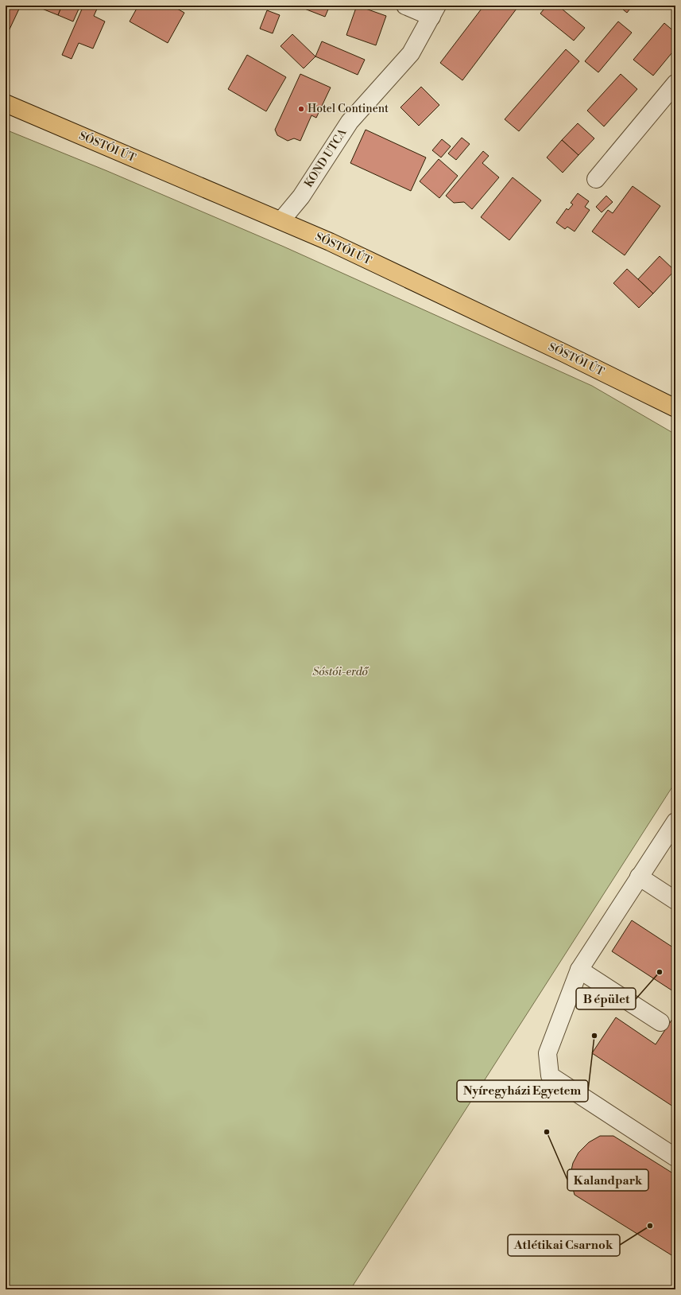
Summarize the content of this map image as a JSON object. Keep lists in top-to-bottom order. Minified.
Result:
{"streets":{"main road":["SÓSTÓI ÚT"],"street":["KOND UTCA"]},"crossings":[["SÓSTÓI ÚT","KOND UTCA"]],"parks":["Sóstói-erdő"],"places":["Hotel Continent","B épület","Nyíregyházi Egyetem","Kalandpark","Atlétikai Csarnok"]}
